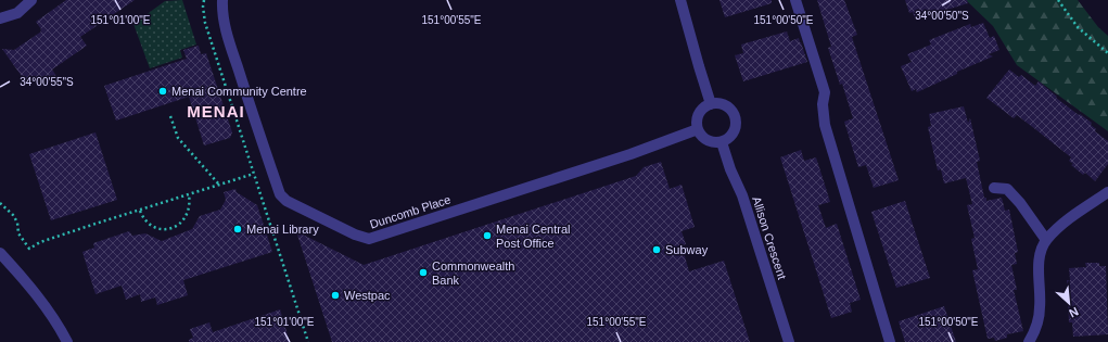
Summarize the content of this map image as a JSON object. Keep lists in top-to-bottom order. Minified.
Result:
{"streets":{"street":["Duncomb Place","Allison Crescent"]},"crossings":[["Duncomb Place","Allison Crescent"]],"districts":["MENAI"],"places":["Menai Community Centre","Menai Library","Menai Central Post Office","Subway","Commonwealth Bank","Westpac"],"north":"bottom right","coordinates":["34°00'50\"S","151°01'00\"E","151°00'55\"E","151°00'50\"E","34°00'55\"S"]}
